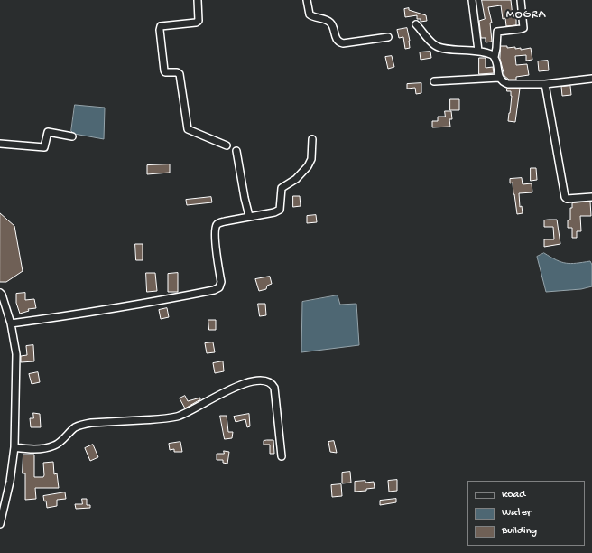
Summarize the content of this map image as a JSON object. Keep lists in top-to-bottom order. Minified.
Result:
{"districts":["MOGRA"],"legend":["Road","Water","Building"]}
